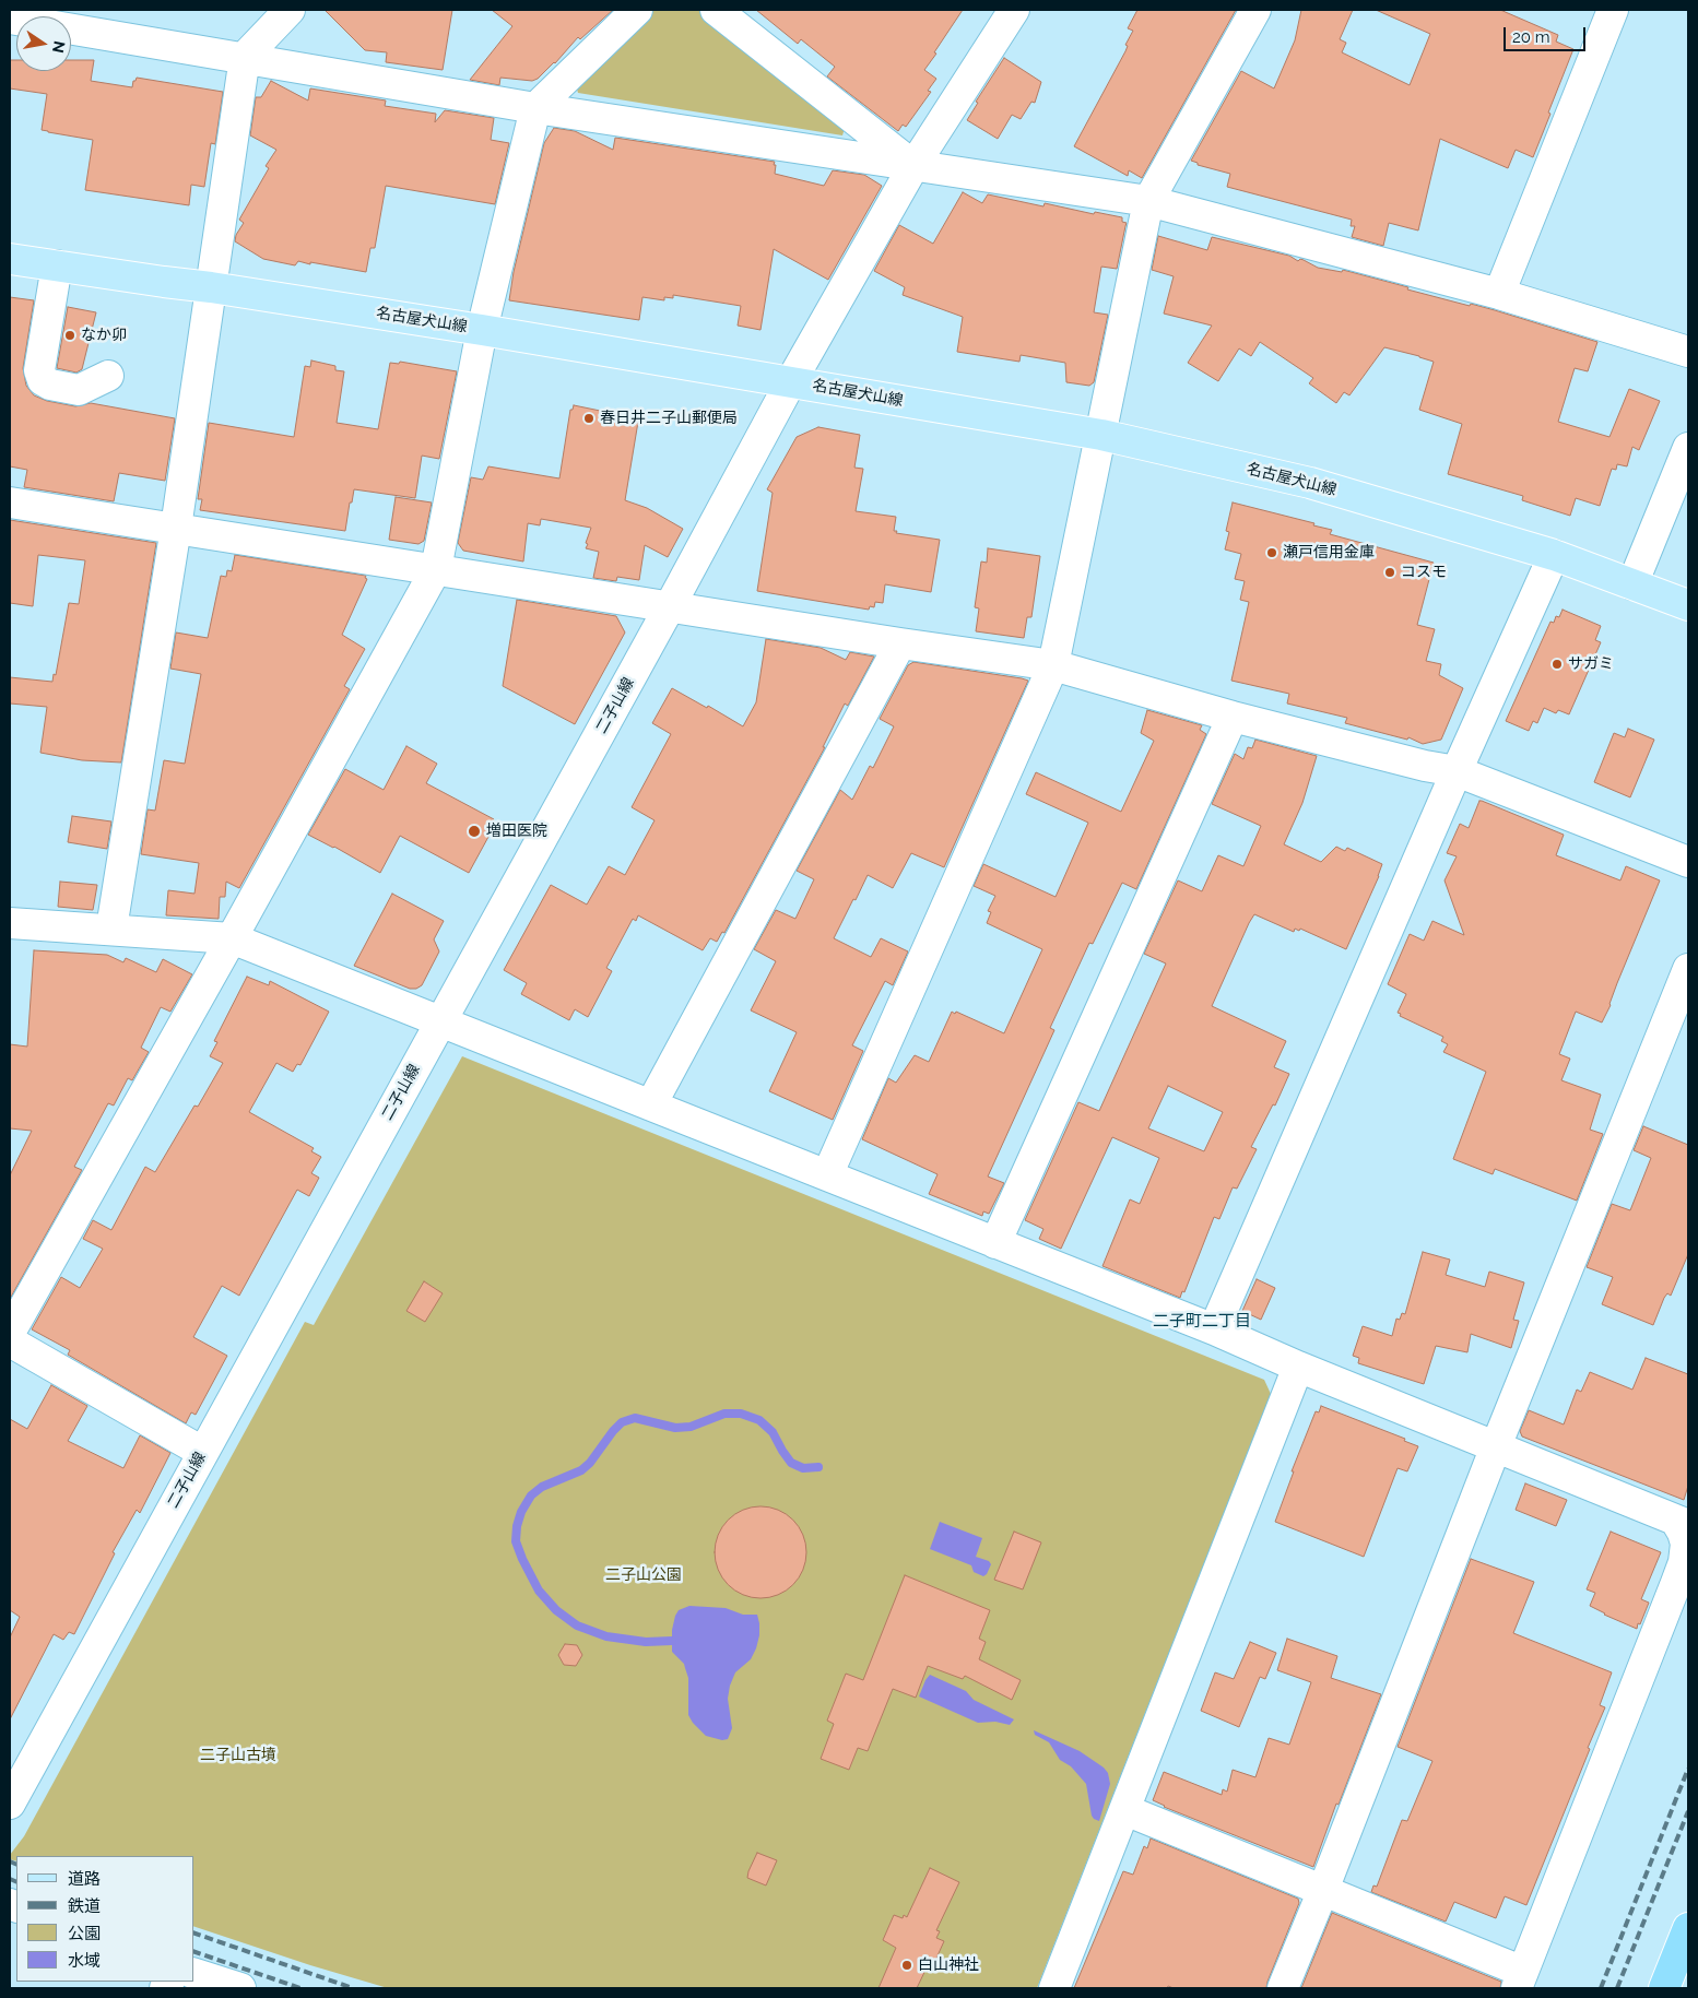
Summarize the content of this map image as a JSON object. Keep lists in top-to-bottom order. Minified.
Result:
{"streets":{"main road":["名古屋犬山線"],"street":["二子山線"]},"crossings":[["名古屋犬山線","二子山線"]],"districts":["二子町二丁目"],"parks":["二子山公園","二子山古墳"],"places":["なか卯","春日井二子山郵便局","瀬戸信用金庫","コスモ","サガミ","増田医院","白山神社"],"legend":["道路","鉄道","公園","水域"],"scale_bar":"20 m","north":"right"}
